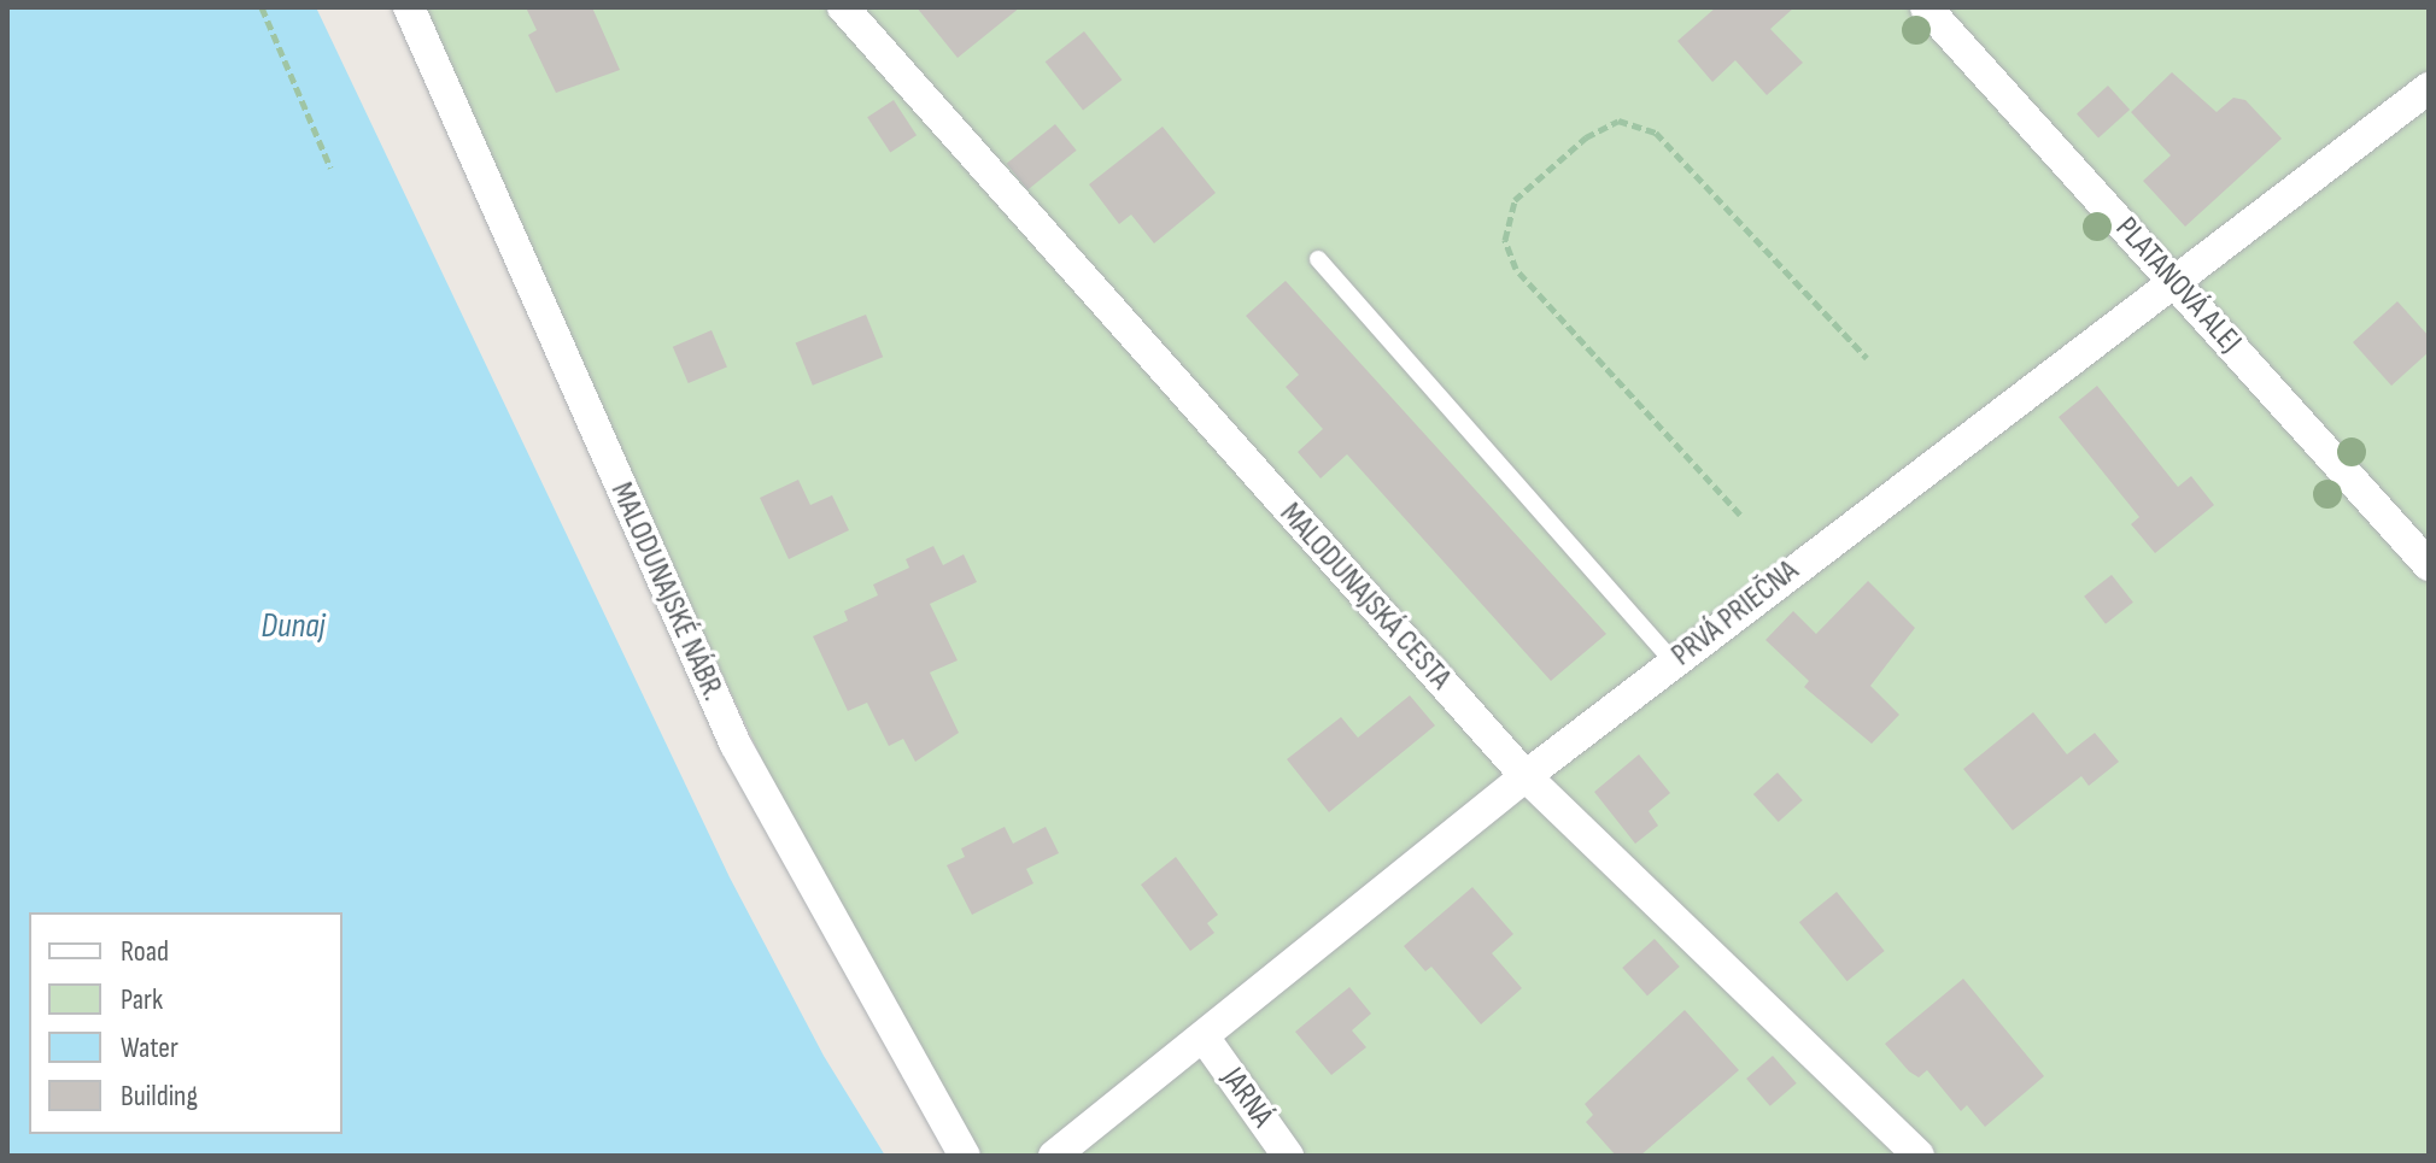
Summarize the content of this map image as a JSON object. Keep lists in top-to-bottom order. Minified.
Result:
{"streets":{"street":["PLATANOVÁ ALEJ","MALODUNAJSKÉ NÁBR.","MALODUNAJSKÁ CESTA","PRVÁ PRIEČNA","JARNÁ"]},"crossings":[["PLATANOVÁ ALEJ","PRVÁ PRIEČNA"],["MALODUNAJSKÁ CESTA","PRVÁ PRIEČNA"],["PRVÁ PRIEČNA","JARNÁ"]],"water":["Dunaj"],"legend":["Road","Park","Water","Building"]}
